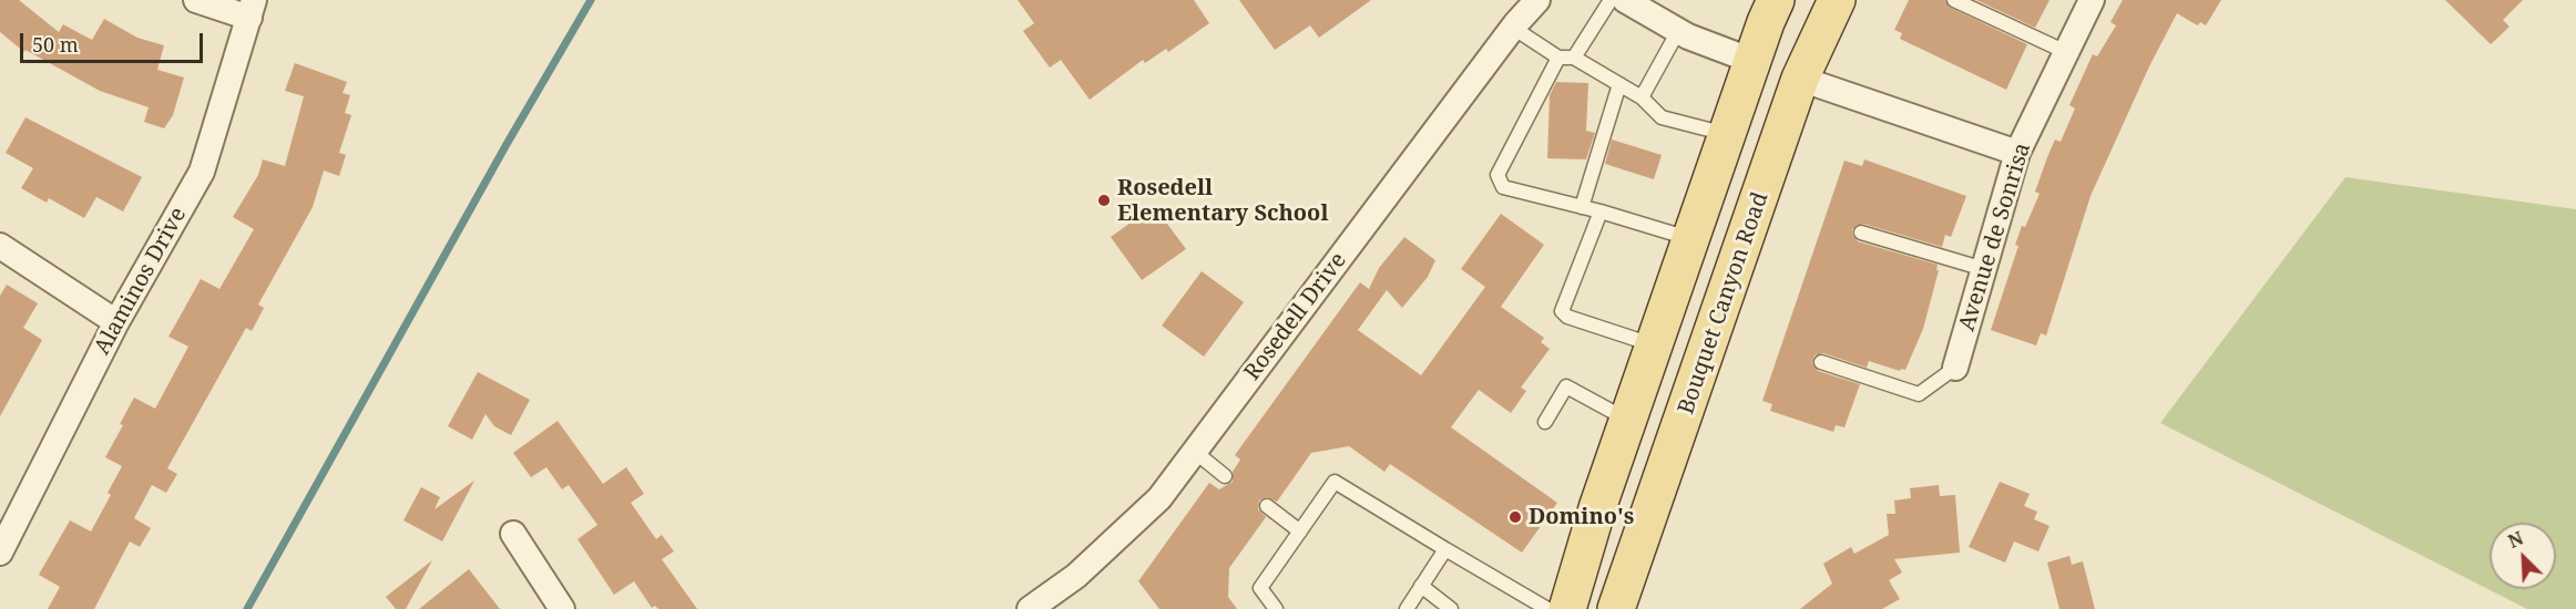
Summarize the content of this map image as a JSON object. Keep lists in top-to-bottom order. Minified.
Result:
{"streets":{"main road":["Bouquet Canyon Road"],"street":["Avenue de Sonrisa","Alaminos Drive","Rosedell Drive"]},"places":["Rosedell Elementary School","Domino's"],"scale_bar":"50 m","north":"top left"}
